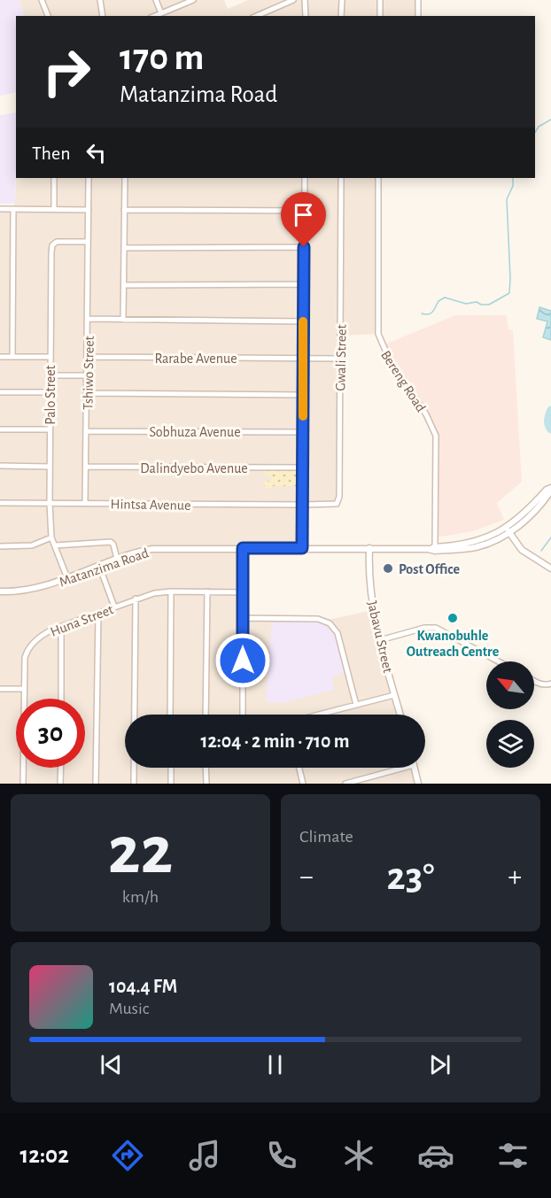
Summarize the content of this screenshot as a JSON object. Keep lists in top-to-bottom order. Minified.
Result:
{"streets":{"street":["Rarabe Avenue","Gwali Street","Tshiwo Street","Bereng Road","Palo Street","Sobhuza Avenue","Dalindyebo Avenue","Hintsa Avenue","Matanzima Road","Huna Street","Jabavu Street"]},"crossings":[["Rarabe Avenue","Gwali Street"],["Rarabe Avenue","Tshiwo Street"],["Gwali Street","Hintsa Avenue"],["Tshiwo Street","Palo Street"],["Tshiwo Street","Sobhuza Avenue"],["Tshiwo Street","Dalindyebo Avenue"],["Tshiwo Street","Hintsa Avenue"],["Bereng Road","Matanzima Road"],["Palo Street","Hintsa Avenue"],["Palo Street","Matanzima Road"],["Matanzima Road","Jabavu Street"]],"places":["Post Office","Kwanobuhle Outreach Centre"],"north":"top left","page":{"turn":["170 m","Matanzima Road"],"then":"Then","limit":"30","trip":"12:04 · 2 min · 710 m","tile":[["22","km/h"],"Climate"],"heat":["−","23°","+"],"song":["104.4 FM","Music"],"tabs":"12:02"}}
